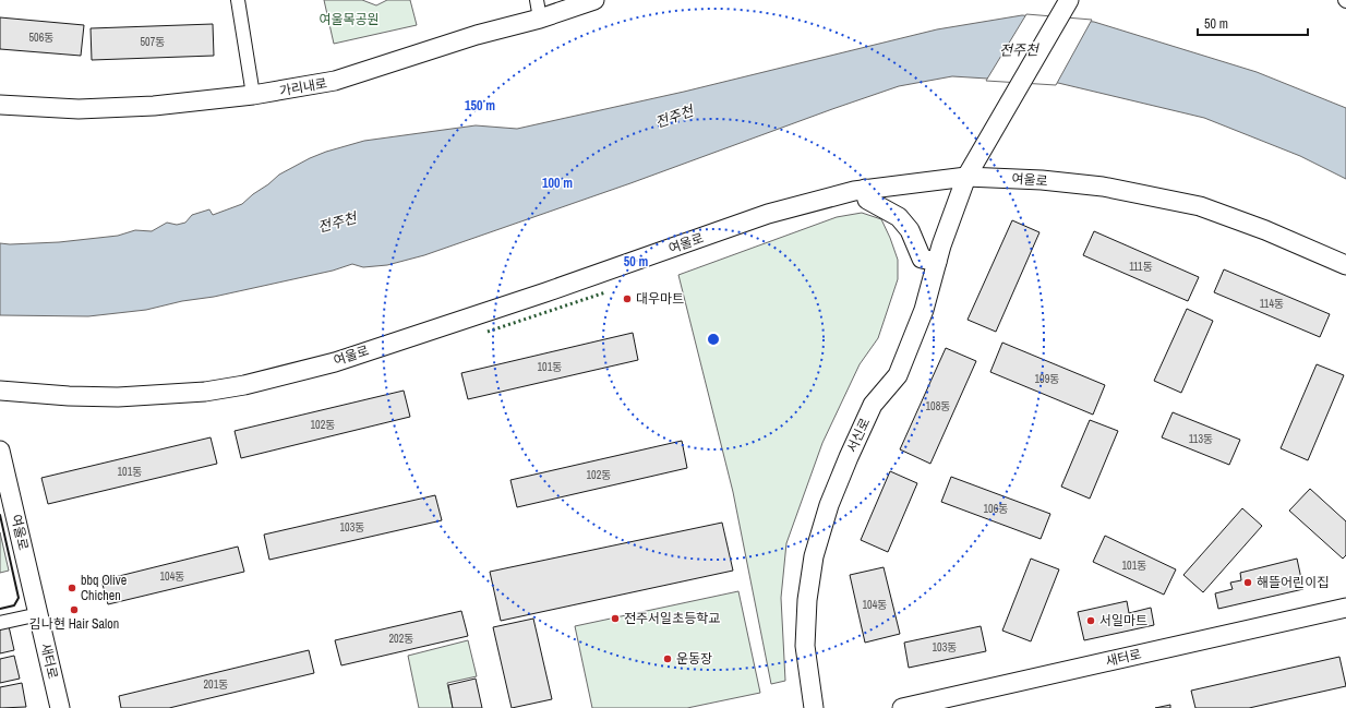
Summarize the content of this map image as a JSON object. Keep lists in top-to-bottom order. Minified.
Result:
{"streets":{"street":["가리내로","여울로","서신로","새터로"]},"crossings":[["여울로","서신로"],["여울로","새터로"]],"water":["전주천"],"parks":["여울목공원"],"places":["대우마트","해뜰어린이집","bbq Olive Chichen","김나현 Hair Salon","전주서일초등학교","서일마트","운동장"],"house_numbers":["506동","507동","111동","114동","101동","109동","108동","102동","113동","101동","102동","106동","103동","101동","104동","104동","202동","103동","201동"],"scale_bar":"50 m","rings":["150 m","100 m","50 m"]}
